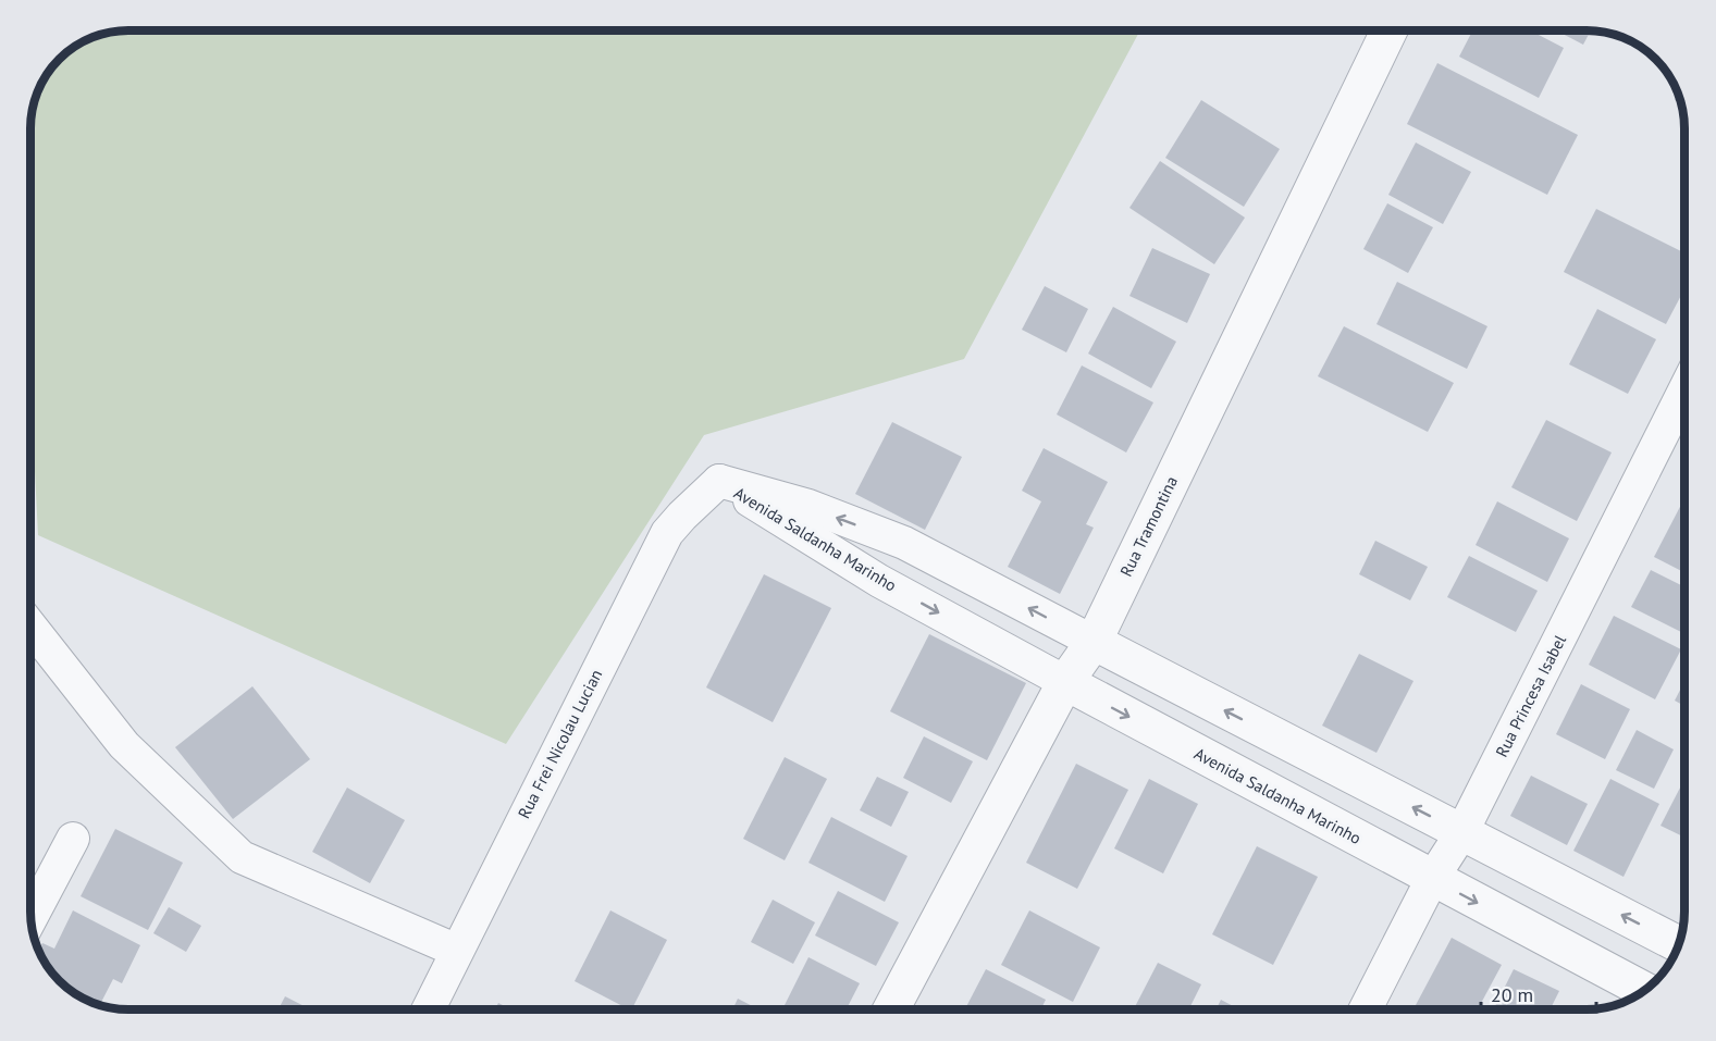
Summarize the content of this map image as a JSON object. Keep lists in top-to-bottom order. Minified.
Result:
{"streets":{"street":["Rua Tramontina","Avenida Saldanha Marinho","Rua Princesa Isabel","Rua Frei Nicolau Lucian"]},"crossings":[["Rua Tramontina","Avenida Saldanha Marinho"],["Avenida Saldanha Marinho","Rua Princesa Isabel"],["Avenida Saldanha Marinho","Rua Frei Nicolau Lucian"]],"scale_bar":"20 m"}
